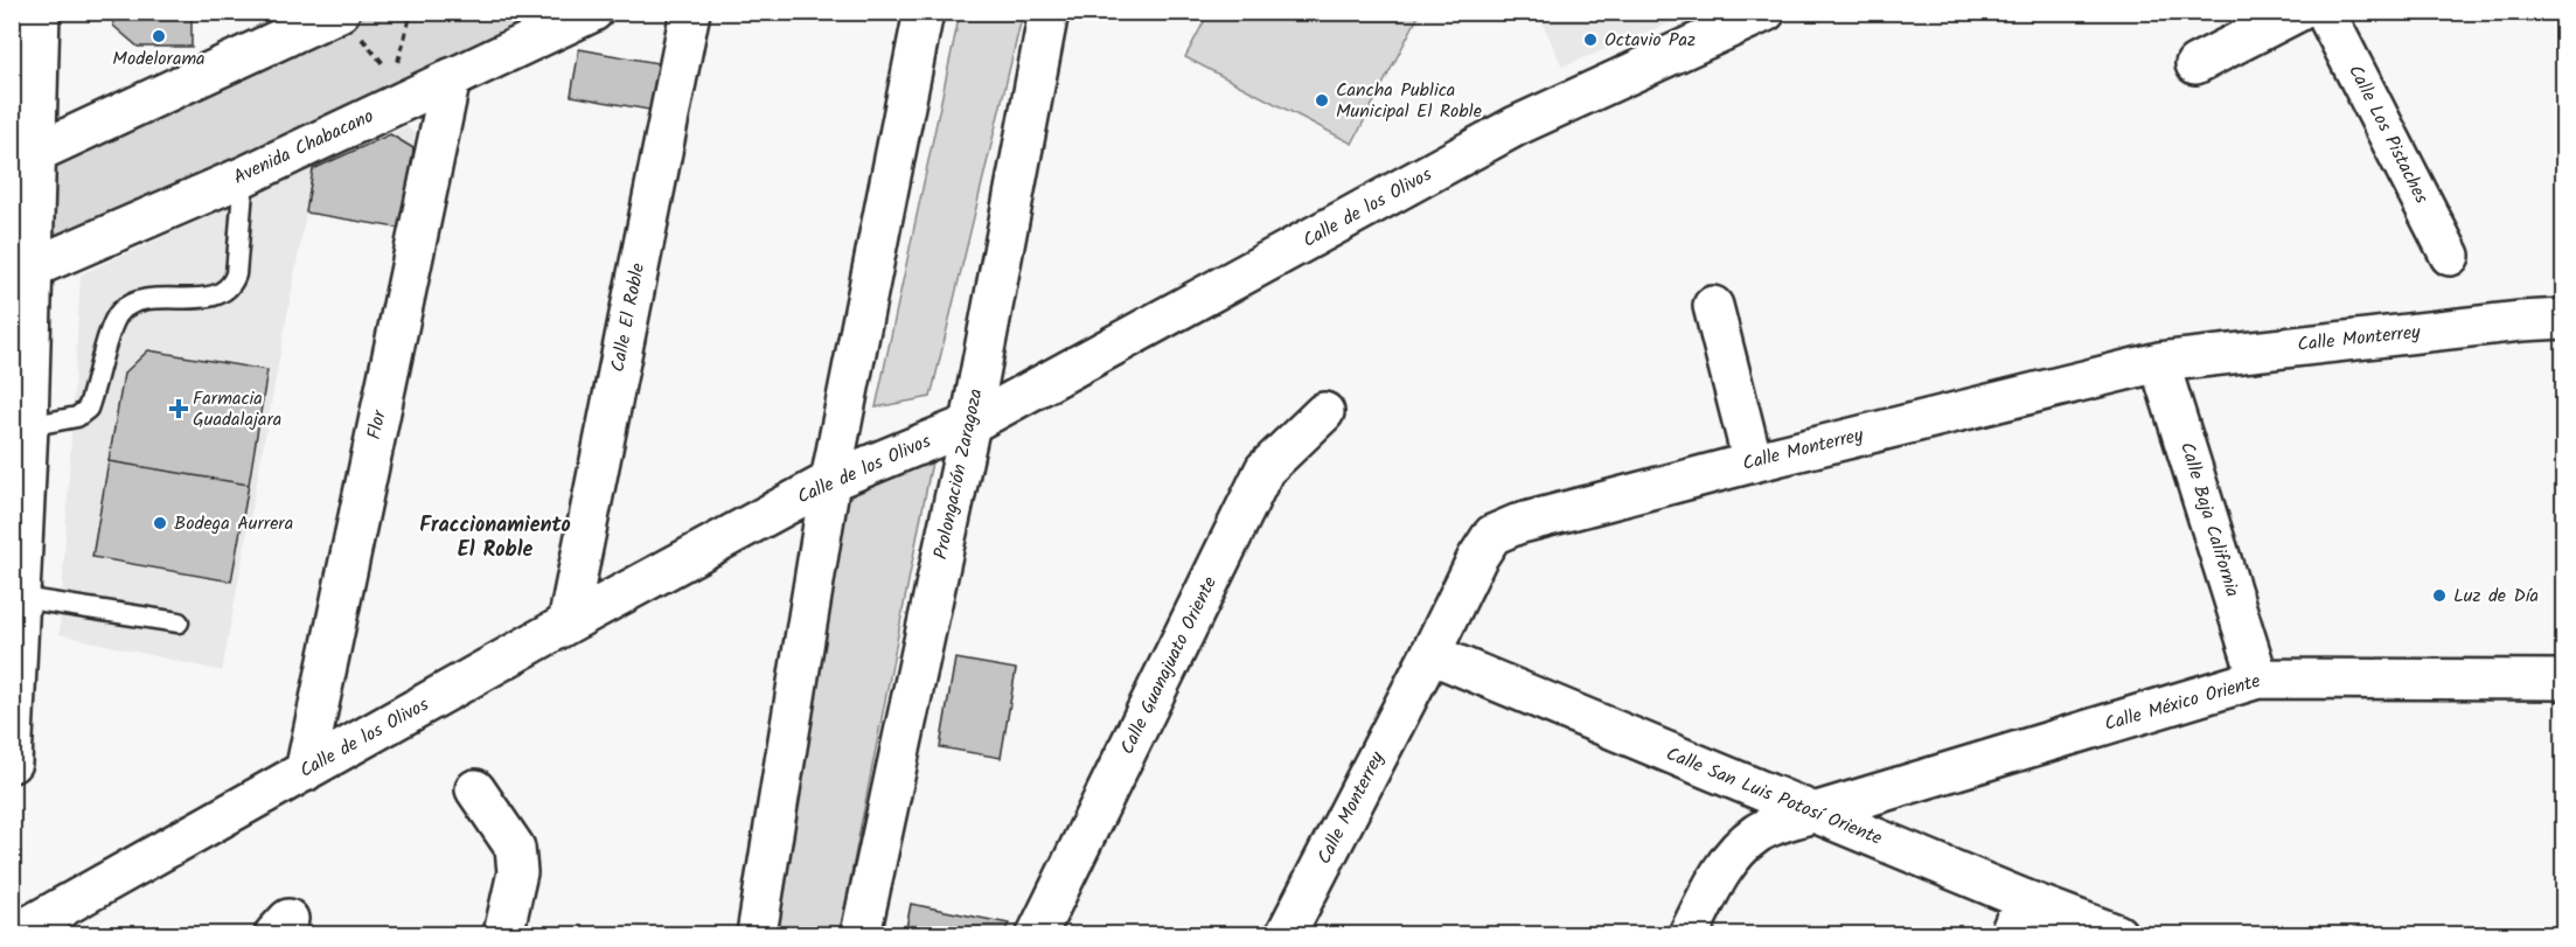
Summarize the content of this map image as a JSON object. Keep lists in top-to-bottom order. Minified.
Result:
{"streets":{"street":["Calle Los Pistaches","Avenida Chabacano","Calle de los Olivos","Calle El Roble","Calle Monterrey","Flor","Prolongación Zaragoza","Calle Baja California","Calle Guanajuato Oriente","Calle México Oriente","Calle San Luis Potosí Oriente"]},"crossings":[["Avenida Chabacano","Flor"],["Calle de los Olivos","Calle El Roble"],["Calle de los Olivos","Flor"],["Calle de los Olivos","Prolongación Zaragoza"],["Calle Monterrey","Calle Baja California"],["Calle Monterrey","Calle San Luis Potosí Oriente"],["Calle Baja California","Calle México Oriente"],["Calle México Oriente","Calle San Luis Potosí Oriente"]],"districts":["Fraccionamiento El Roble"],"places":{"other":["Modelorama","Octavio Paz","Cancha Publica Municipal El Roble","Bodega Aurrera","Luz de Día"],"health":["Farmacia Guadalajara"]}}
